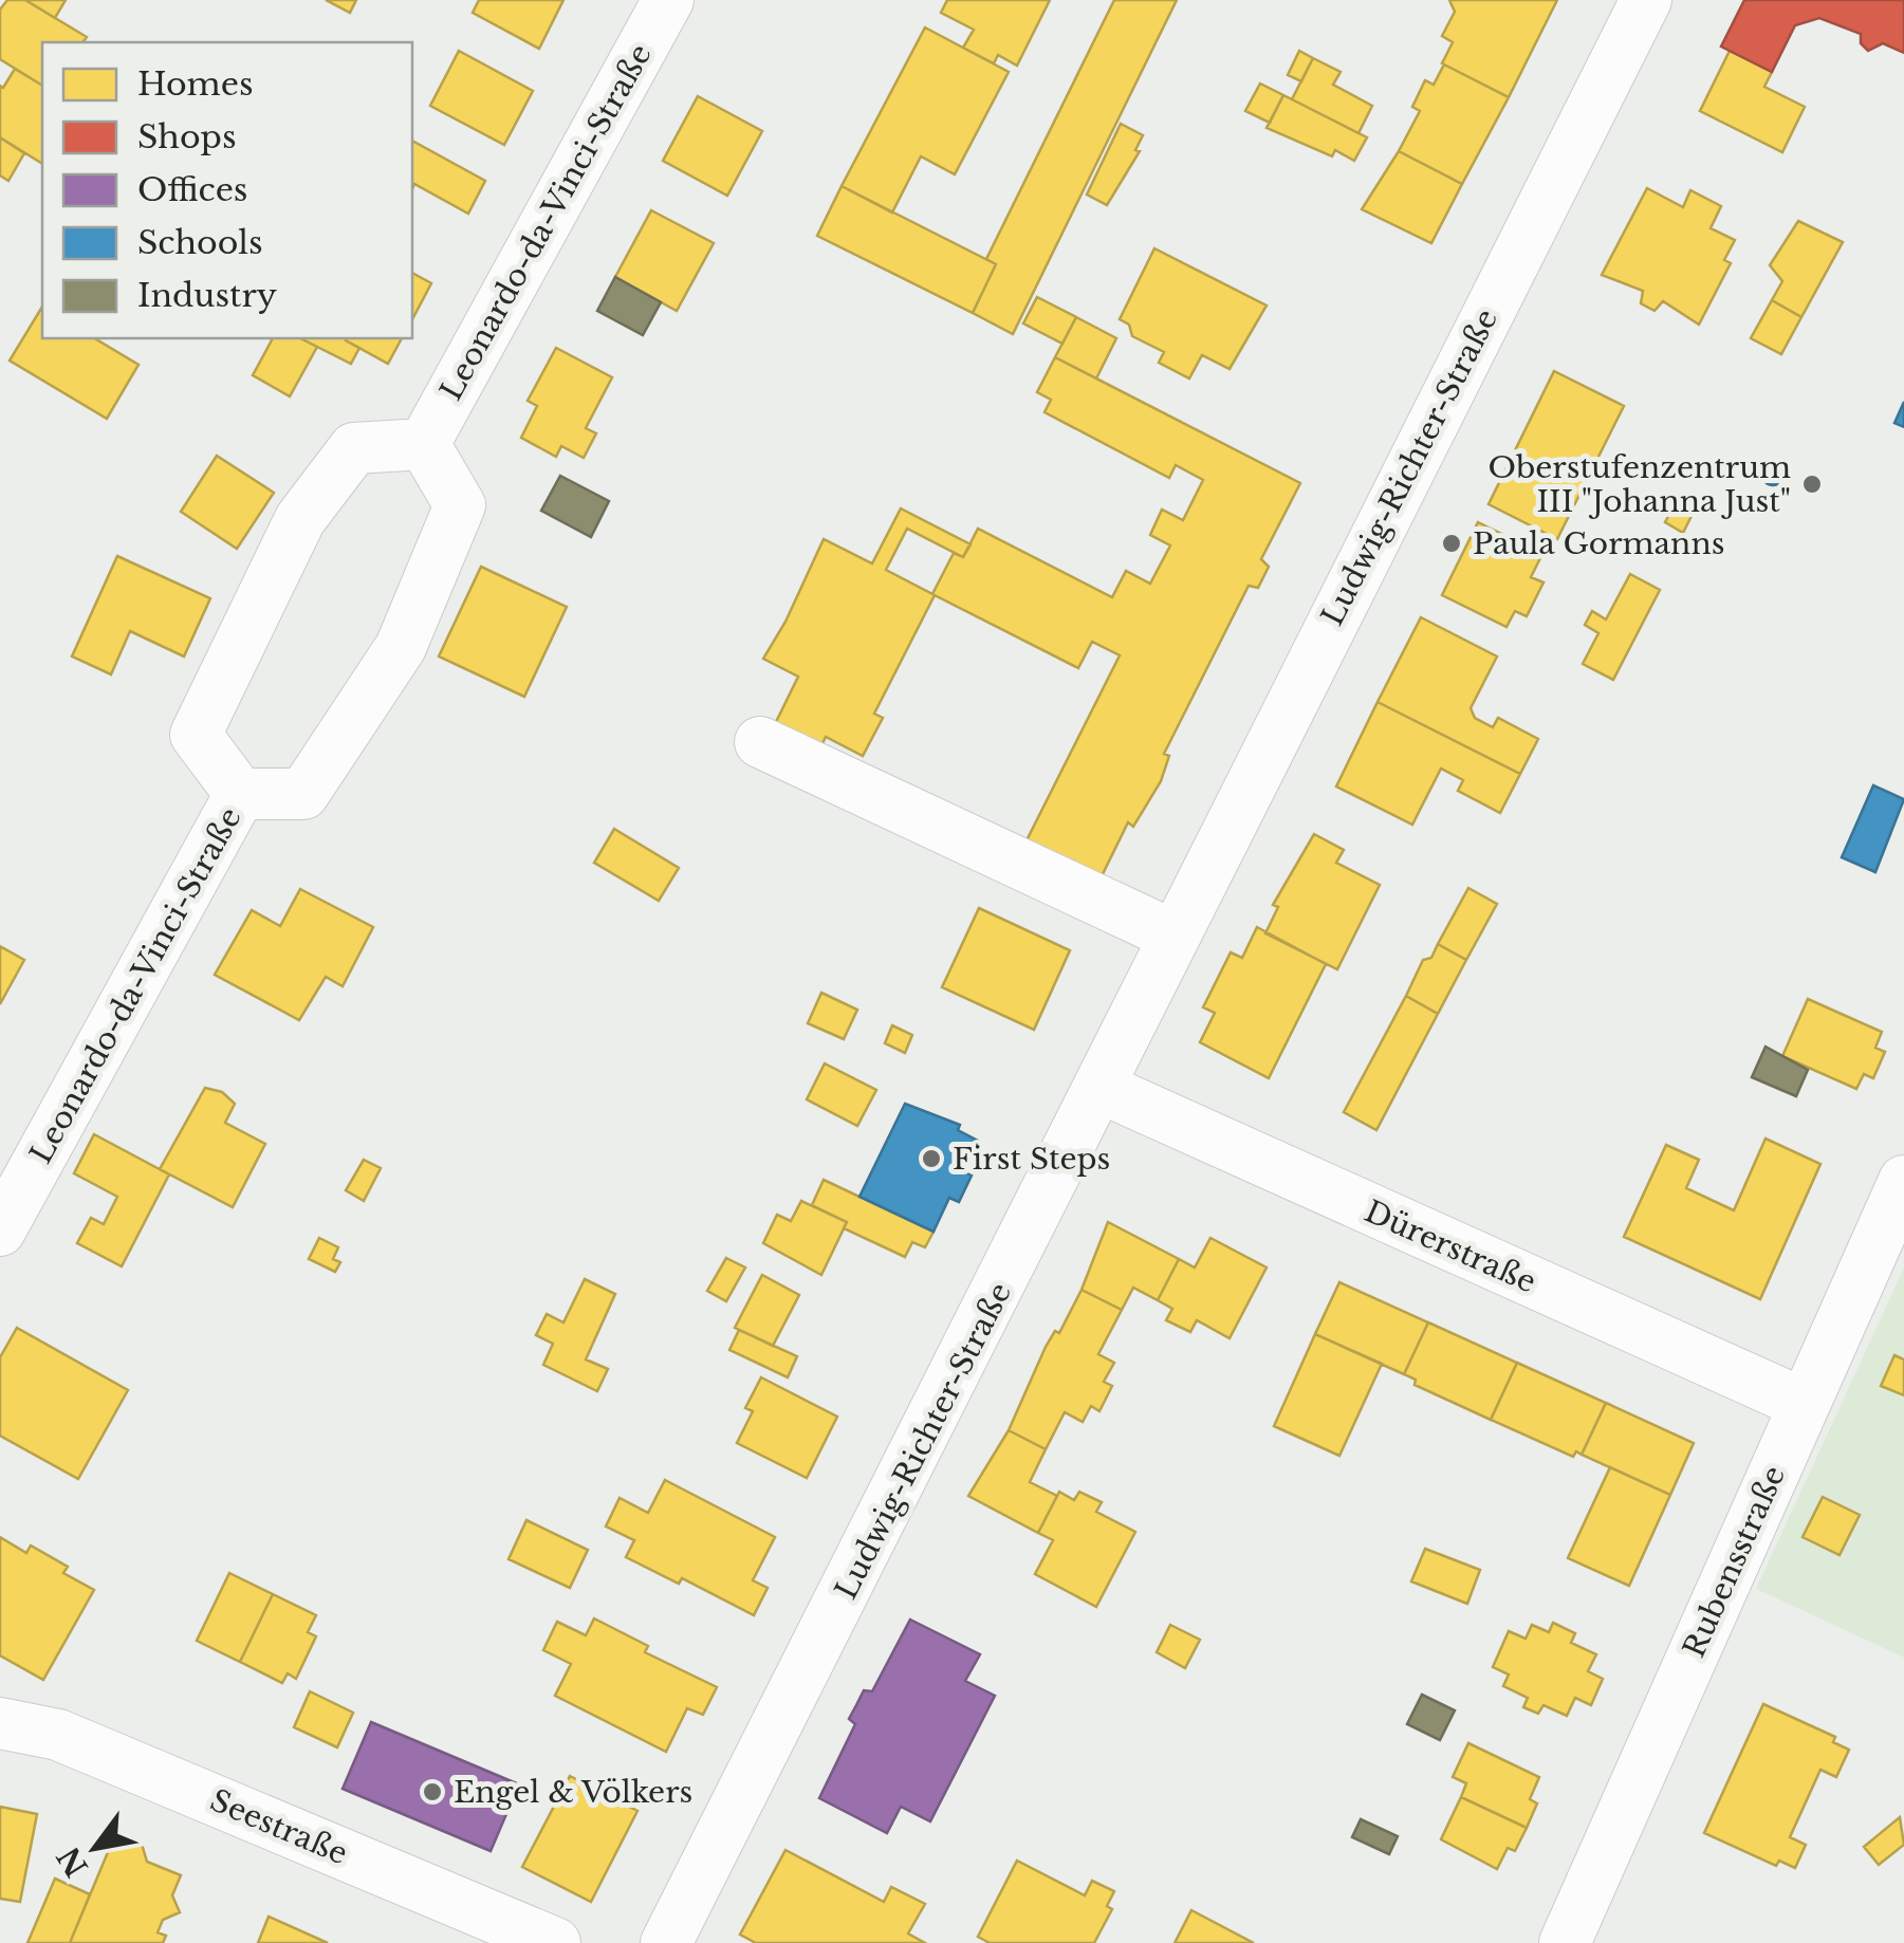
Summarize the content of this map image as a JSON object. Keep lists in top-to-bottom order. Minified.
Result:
{"streets":{"street":["Leonardo-da-Vinci-Straße","Ludwig-Richter-Straße","Dürerstraße","Rubensstraße","Seestraße"]},"crossings":[["Ludwig-Richter-Straße","Dürerstraße"],["Dürerstraße","Rubensstraße"]],"places":["Oberstufenzentrum III \"Johanna Just\"","Paula Gormanns","First Steps","Engel & Völkers"],"legend":["Homes","Shops","Offices","Schools","Industry"],"north":"bottom left"}
